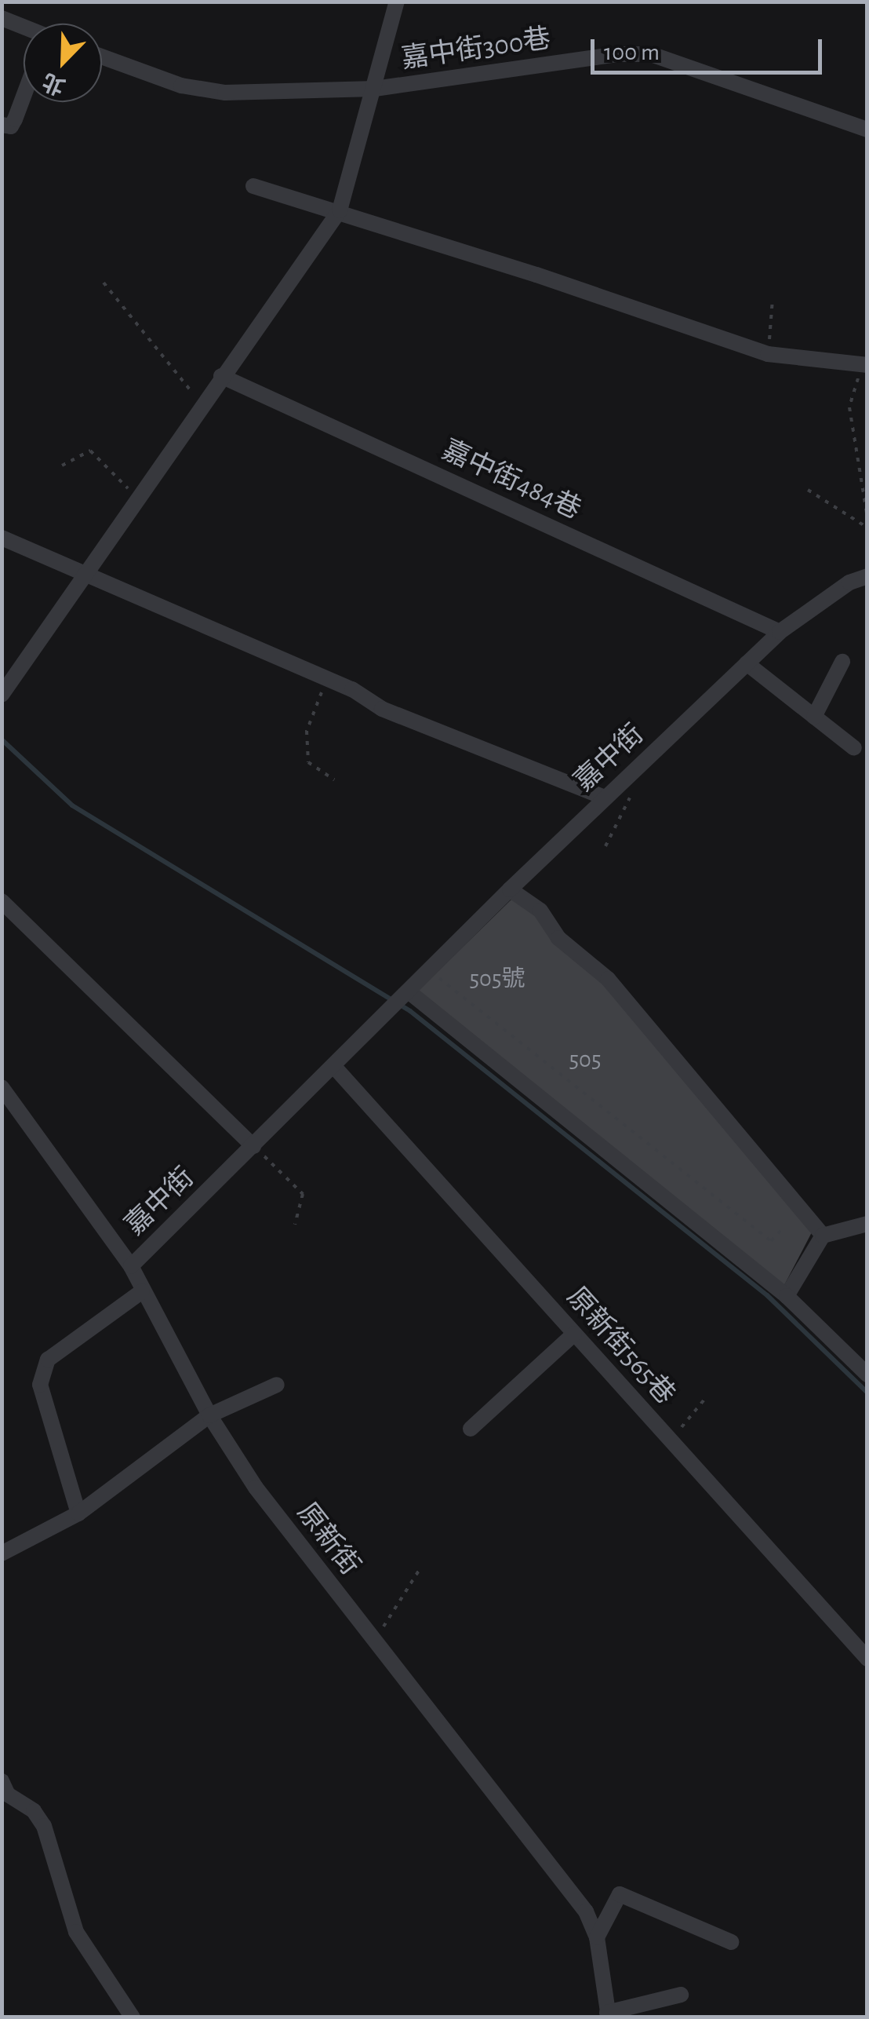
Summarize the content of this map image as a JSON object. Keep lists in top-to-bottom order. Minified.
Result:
{"streets":{"street":["嘉中街300巷","嘉中街484巷","嘉中街","原新街565巷","原新街"]},"crossings":[["嘉中街484巷","嘉中街"],["嘉中街","原新街565巷"],["嘉中街","原新街"]],"house_numbers":["505號","505"],"scale_bar":"100 m","north":"bottom left"}
